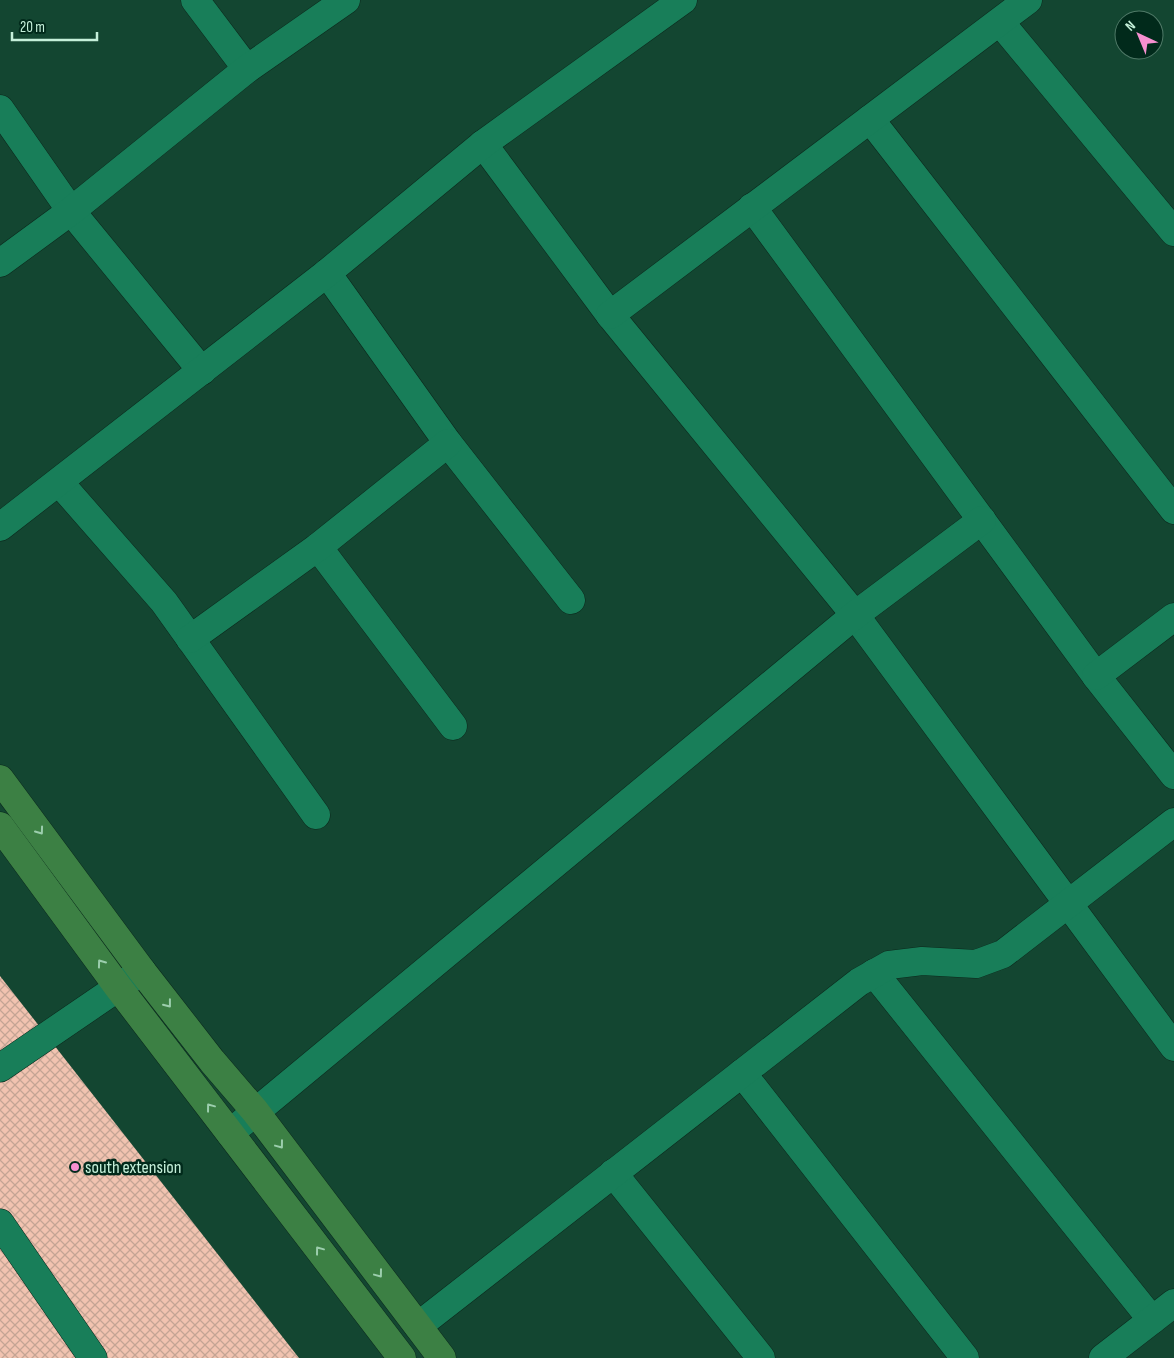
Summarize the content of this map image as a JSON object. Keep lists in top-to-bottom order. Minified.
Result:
{"places":["south extension"],"scale_bar":"20 m","north":"top left"}
